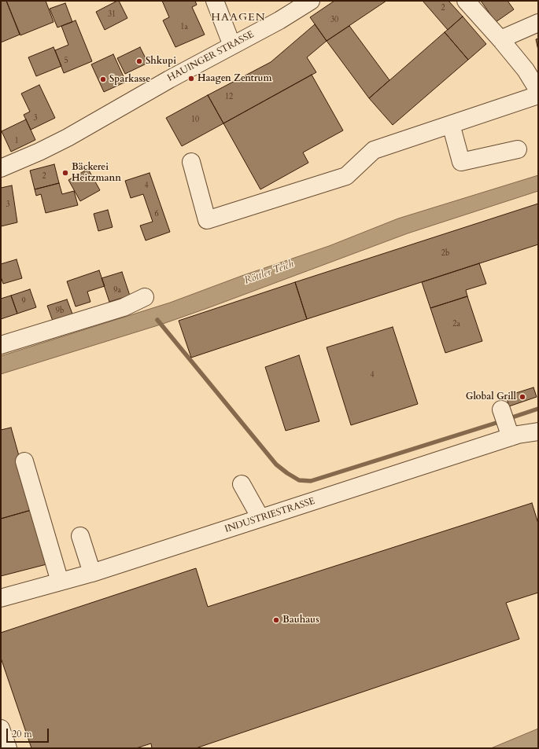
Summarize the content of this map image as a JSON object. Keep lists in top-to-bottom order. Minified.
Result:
{"streets":{"street":["HAUINGER STRASSE","INDUSTRIESTRASSE"]},"districts":["HAAGEN"],"water":["Röttler Teich"],"places":["Shkupi","Haagen Zentrum","Sparkasse","Bäckerei Heitzmann","Global Grill","Bauhaus"],"house_numbers":["2","31","30","1a","5","12","3","10","1","2","4","3","6","2b","9a","9","9b","2a","4"],"scale_bar":"20 m"}
